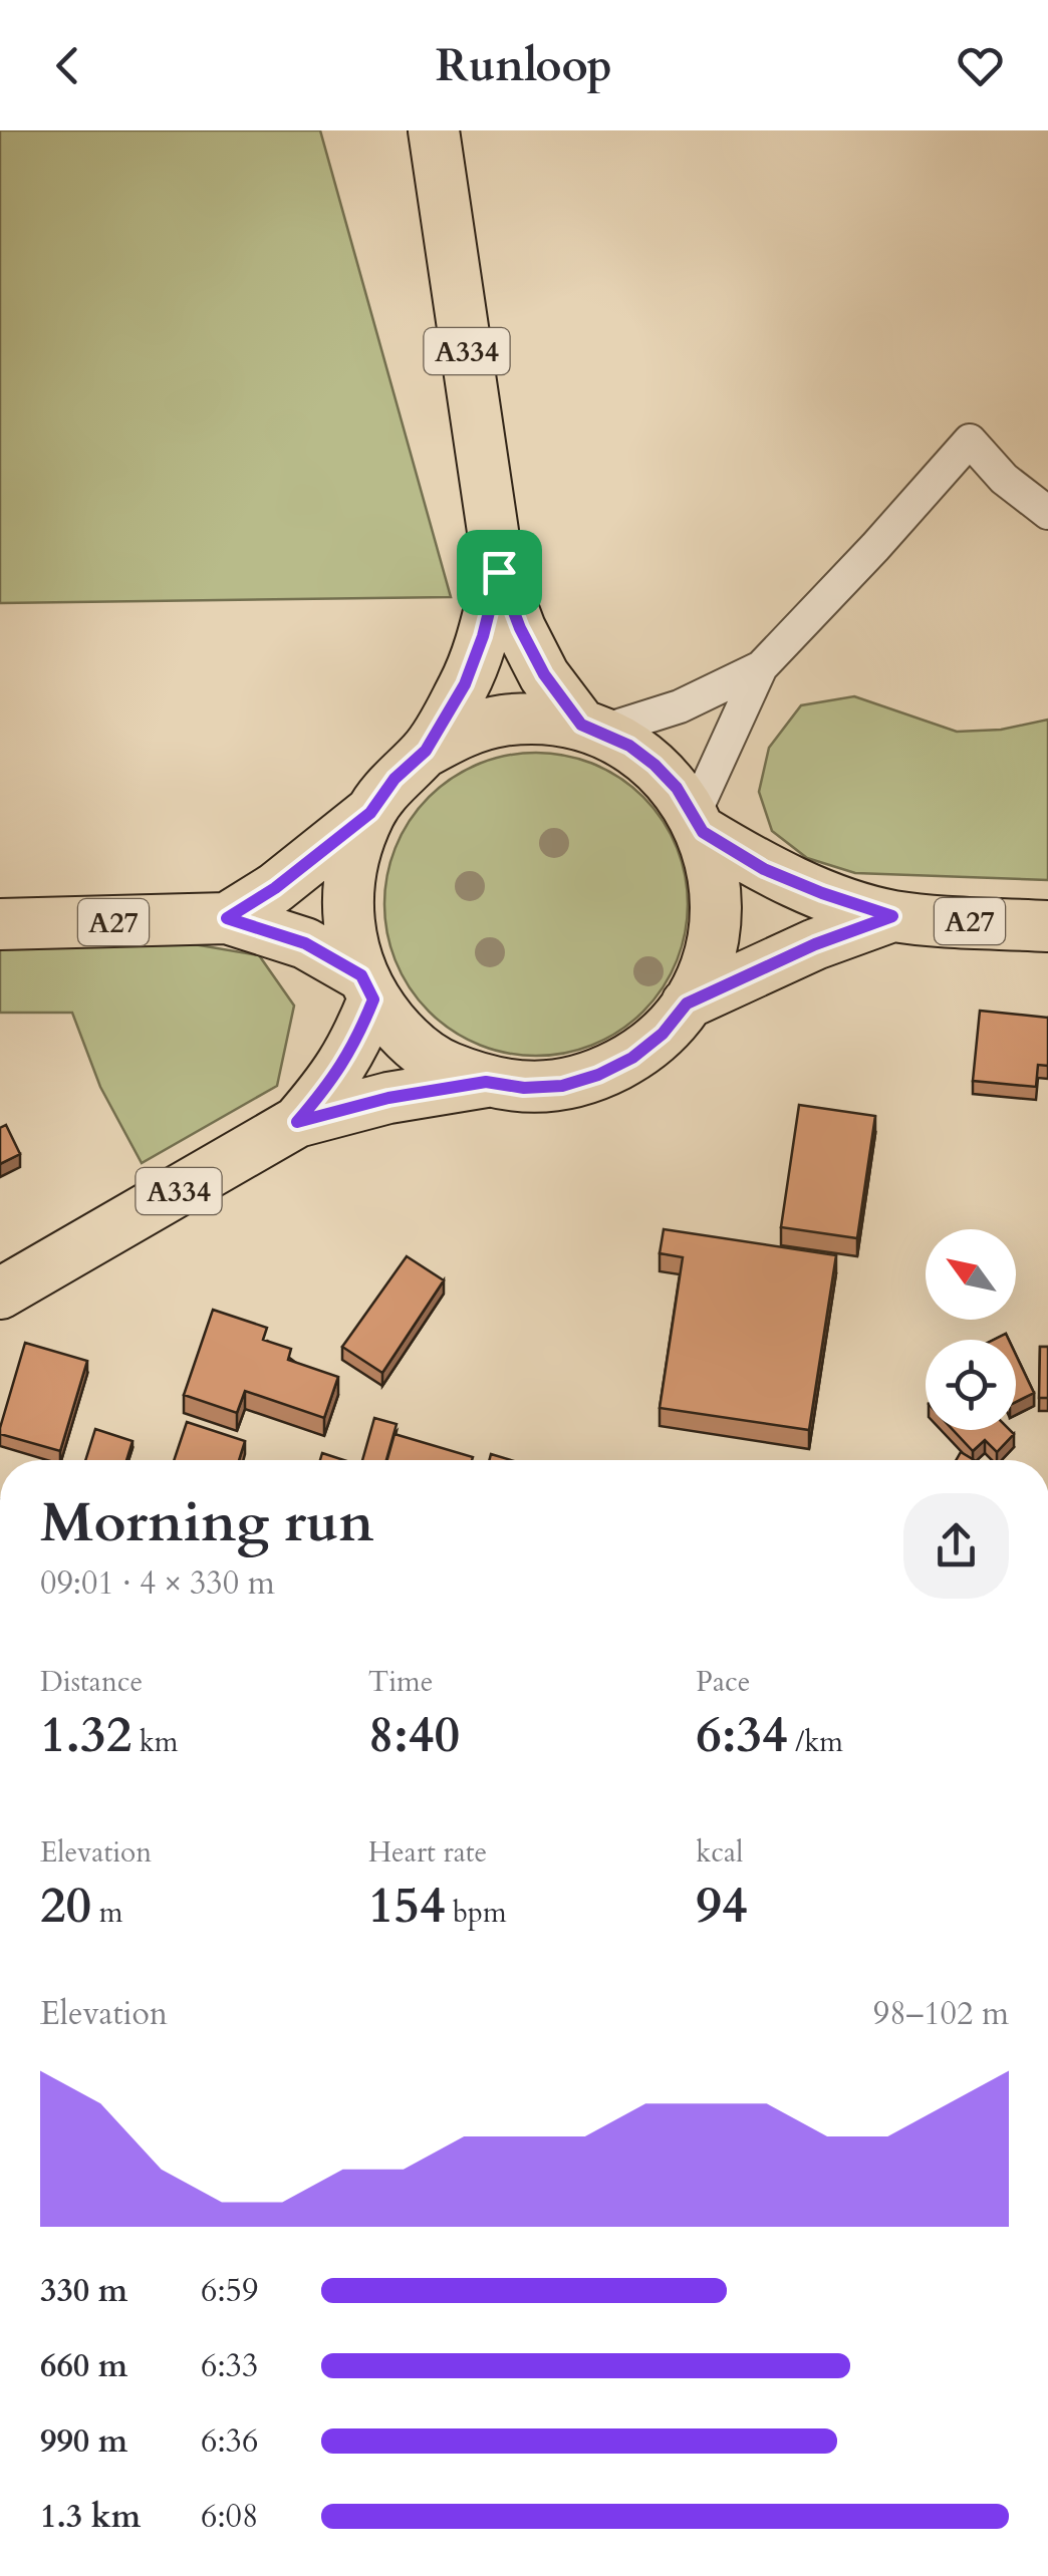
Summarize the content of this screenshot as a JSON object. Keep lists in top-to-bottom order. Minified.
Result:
{"streets":{"main road":["A334","A27"]},"crossings":[["A334","A27"]],"north":"top left","page":{"header":"Runloop","heading":["Morning run","09:01 · 4 × 330 m"],"stats":[["Distance","1.32 km"],["Time","8:40"],["Pace","6:34 /km"],["Elevation","20 m"],["Heart rate","154 bpm"],["kcal","94"]],"chart":["Elevation","98–102 m"],"list":[{"name":"330 m","note":"6:59"},{"name":"660 m","note":"6:33"},{"name":"990 m","note":"6:36"},{"name":"1.3 km","note":"6:08"}]}}
